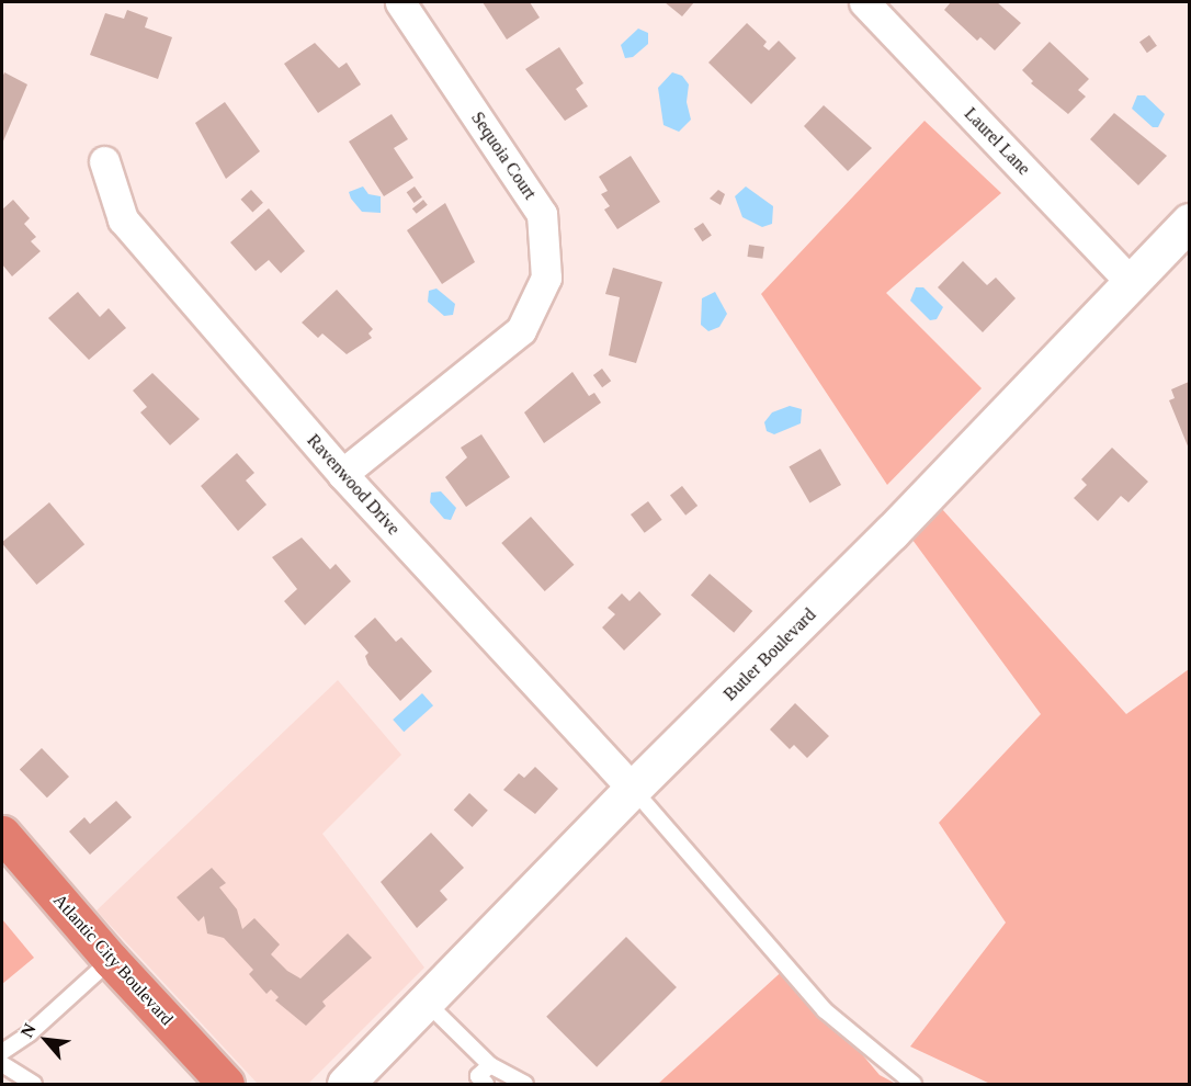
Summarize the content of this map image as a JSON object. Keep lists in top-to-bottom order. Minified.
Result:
{"streets":{"highway":["Atlantic City Boulevard"],"street":["Laurel Lane","Sequoia Court","Ravenwood Drive","Butler Boulevard"]},"crossings":[["Laurel Lane","Butler Boulevard"],["Sequoia Court","Ravenwood Drive"],["Ravenwood Drive","Butler Boulevard"]],"north":"top left"}
